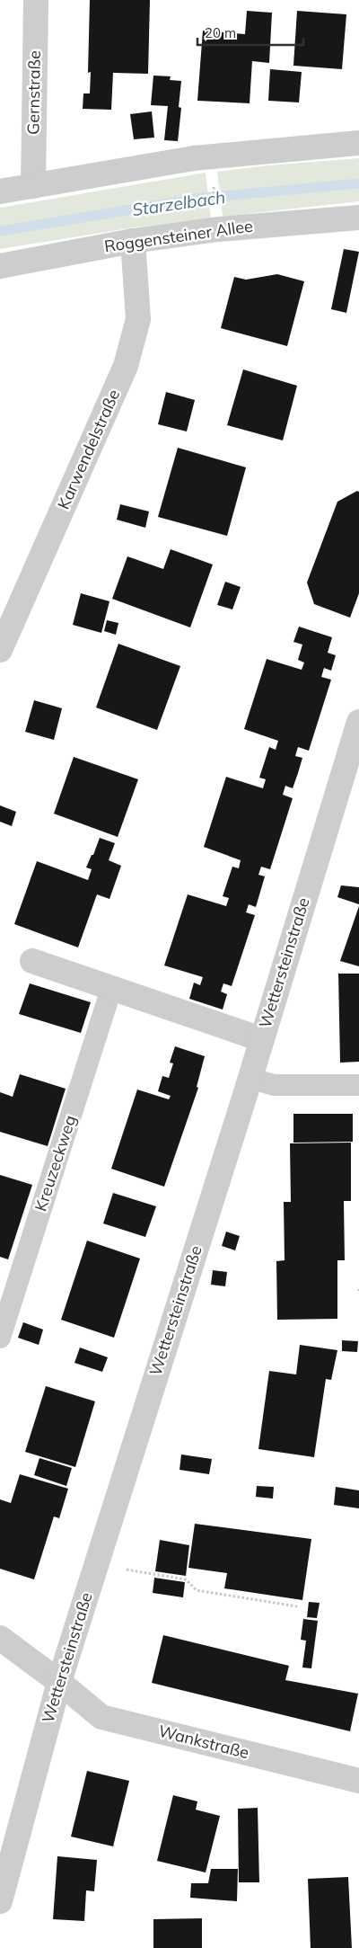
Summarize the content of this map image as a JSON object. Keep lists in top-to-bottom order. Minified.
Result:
{"streets":{"street":["Gernstraße","Roggensteiner Allee","Karwendelstraße","Wettersteinstraße","Wankstraße"],"lane":["Kreuzeckweg"]},"crossings":[["Roggensteiner Allee","Karwendelstraße"],["Wettersteinstraße","Wankstraße"]],"water":["Starzelbach"],"scale_bar":"20 m"}
